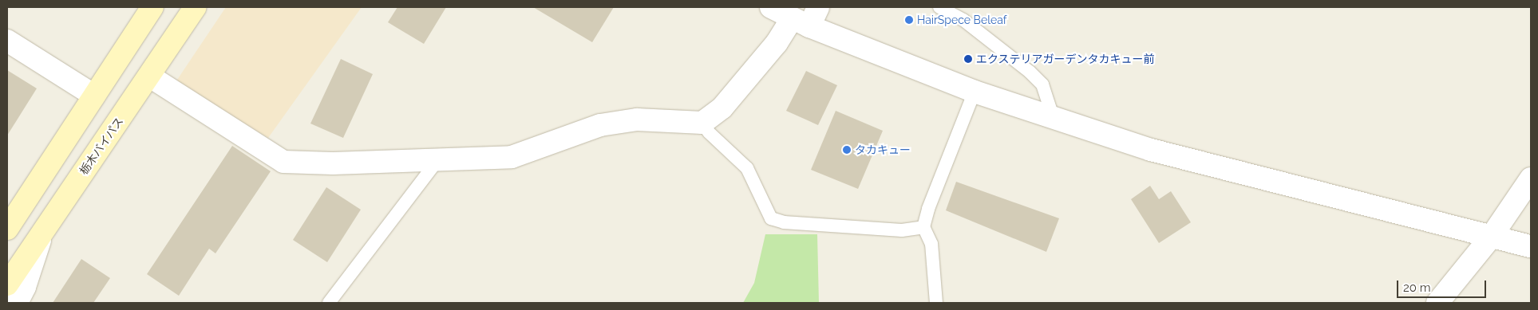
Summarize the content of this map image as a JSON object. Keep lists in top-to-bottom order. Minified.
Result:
{"streets":{"main road":["栃木バイパス"]},"places":["HairSpece Beleaf","エクステリアガーデンタカキュー前","タカキュー"],"scale_bar":"20 m"}
